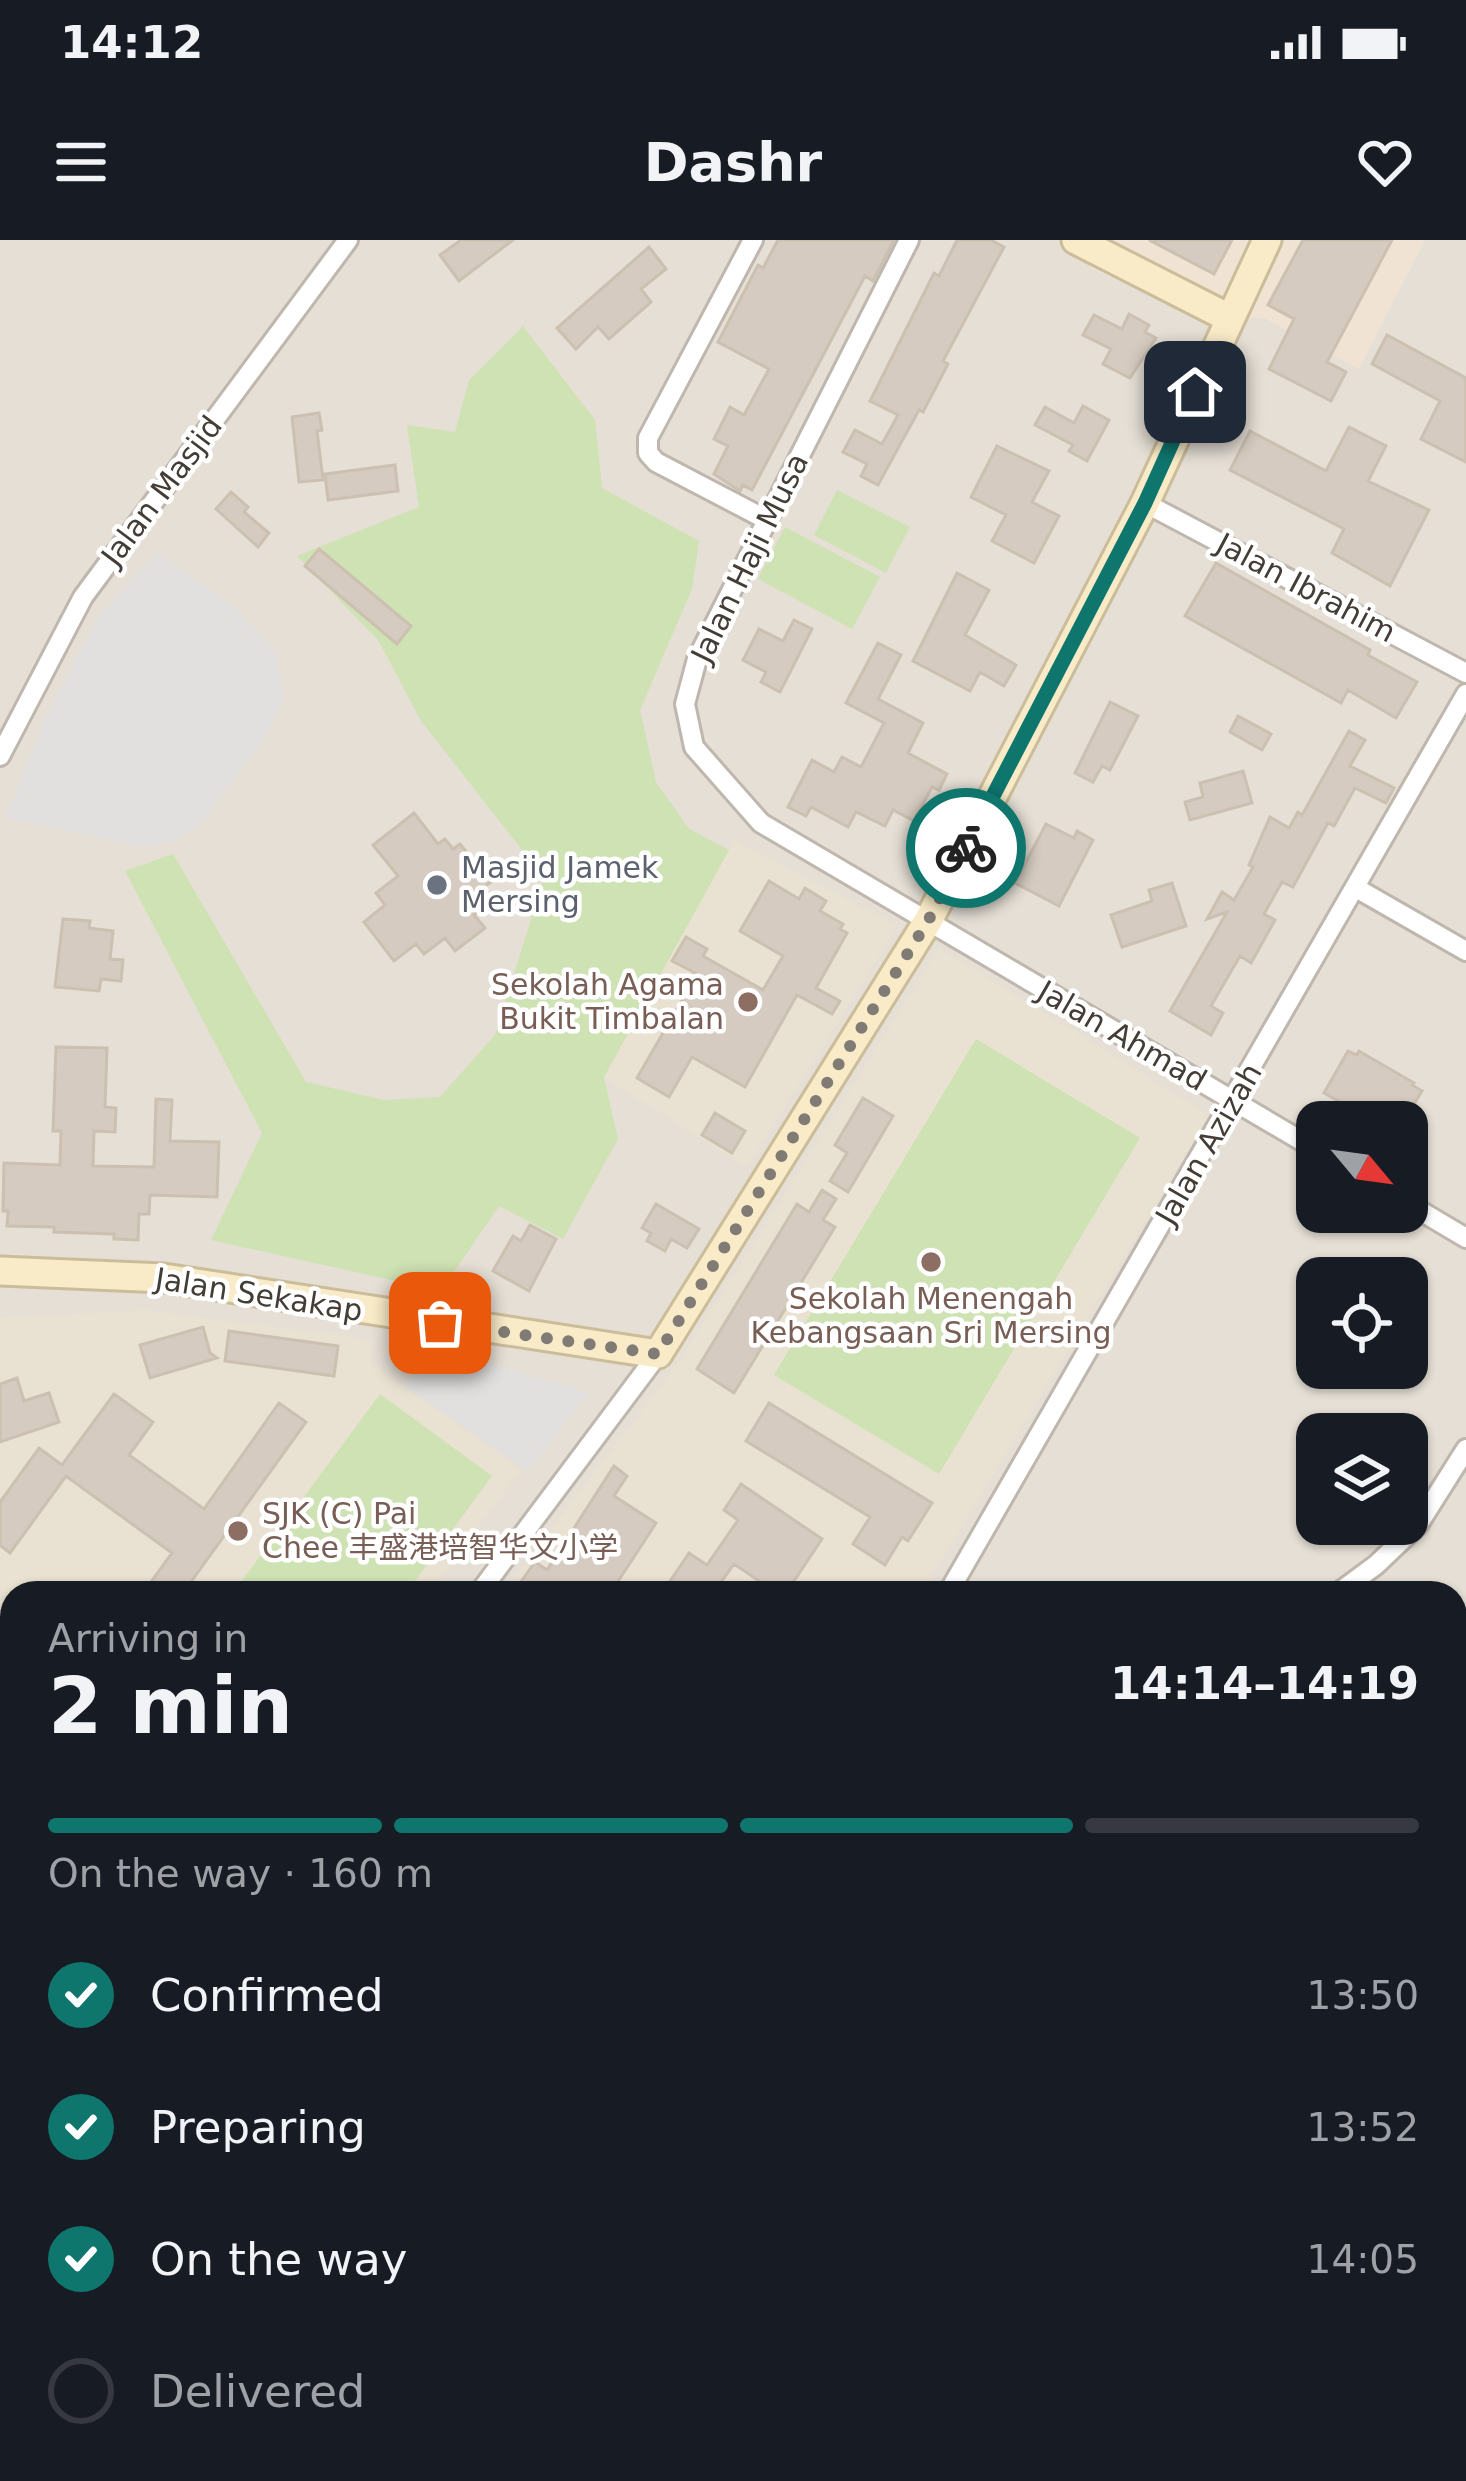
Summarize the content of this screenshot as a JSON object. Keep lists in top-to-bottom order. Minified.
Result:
{"streets":{"street":["Jalan Masjid","Jalan Haji Musa","Jalan Ibrahim","Jalan Ahmad","Jalan Azizah","Jalan Sekakap"]},"crossings":[["Jalan Haji Musa","Jalan Ahmad"],["Jalan Ahmad","Jalan Azizah"]],"places":["Masjid Jamek Mersing","Sekolah Agama Bukit Timbalan","Sekolah Menengah Kebangsaan Sri Mersing","SJK (C) Pai Chee 丰盛港培智华文小学"],"north":"bottom right","page":{"status":"14:12","header":"Dashr","heading":["2 min","Arriving in","14:14–14:19"],"bar":"On the way · 160 m","list":[["Confirmed","13:50"],["Preparing","13:52"],["On the way","14:05"],"Delivered"]}}
